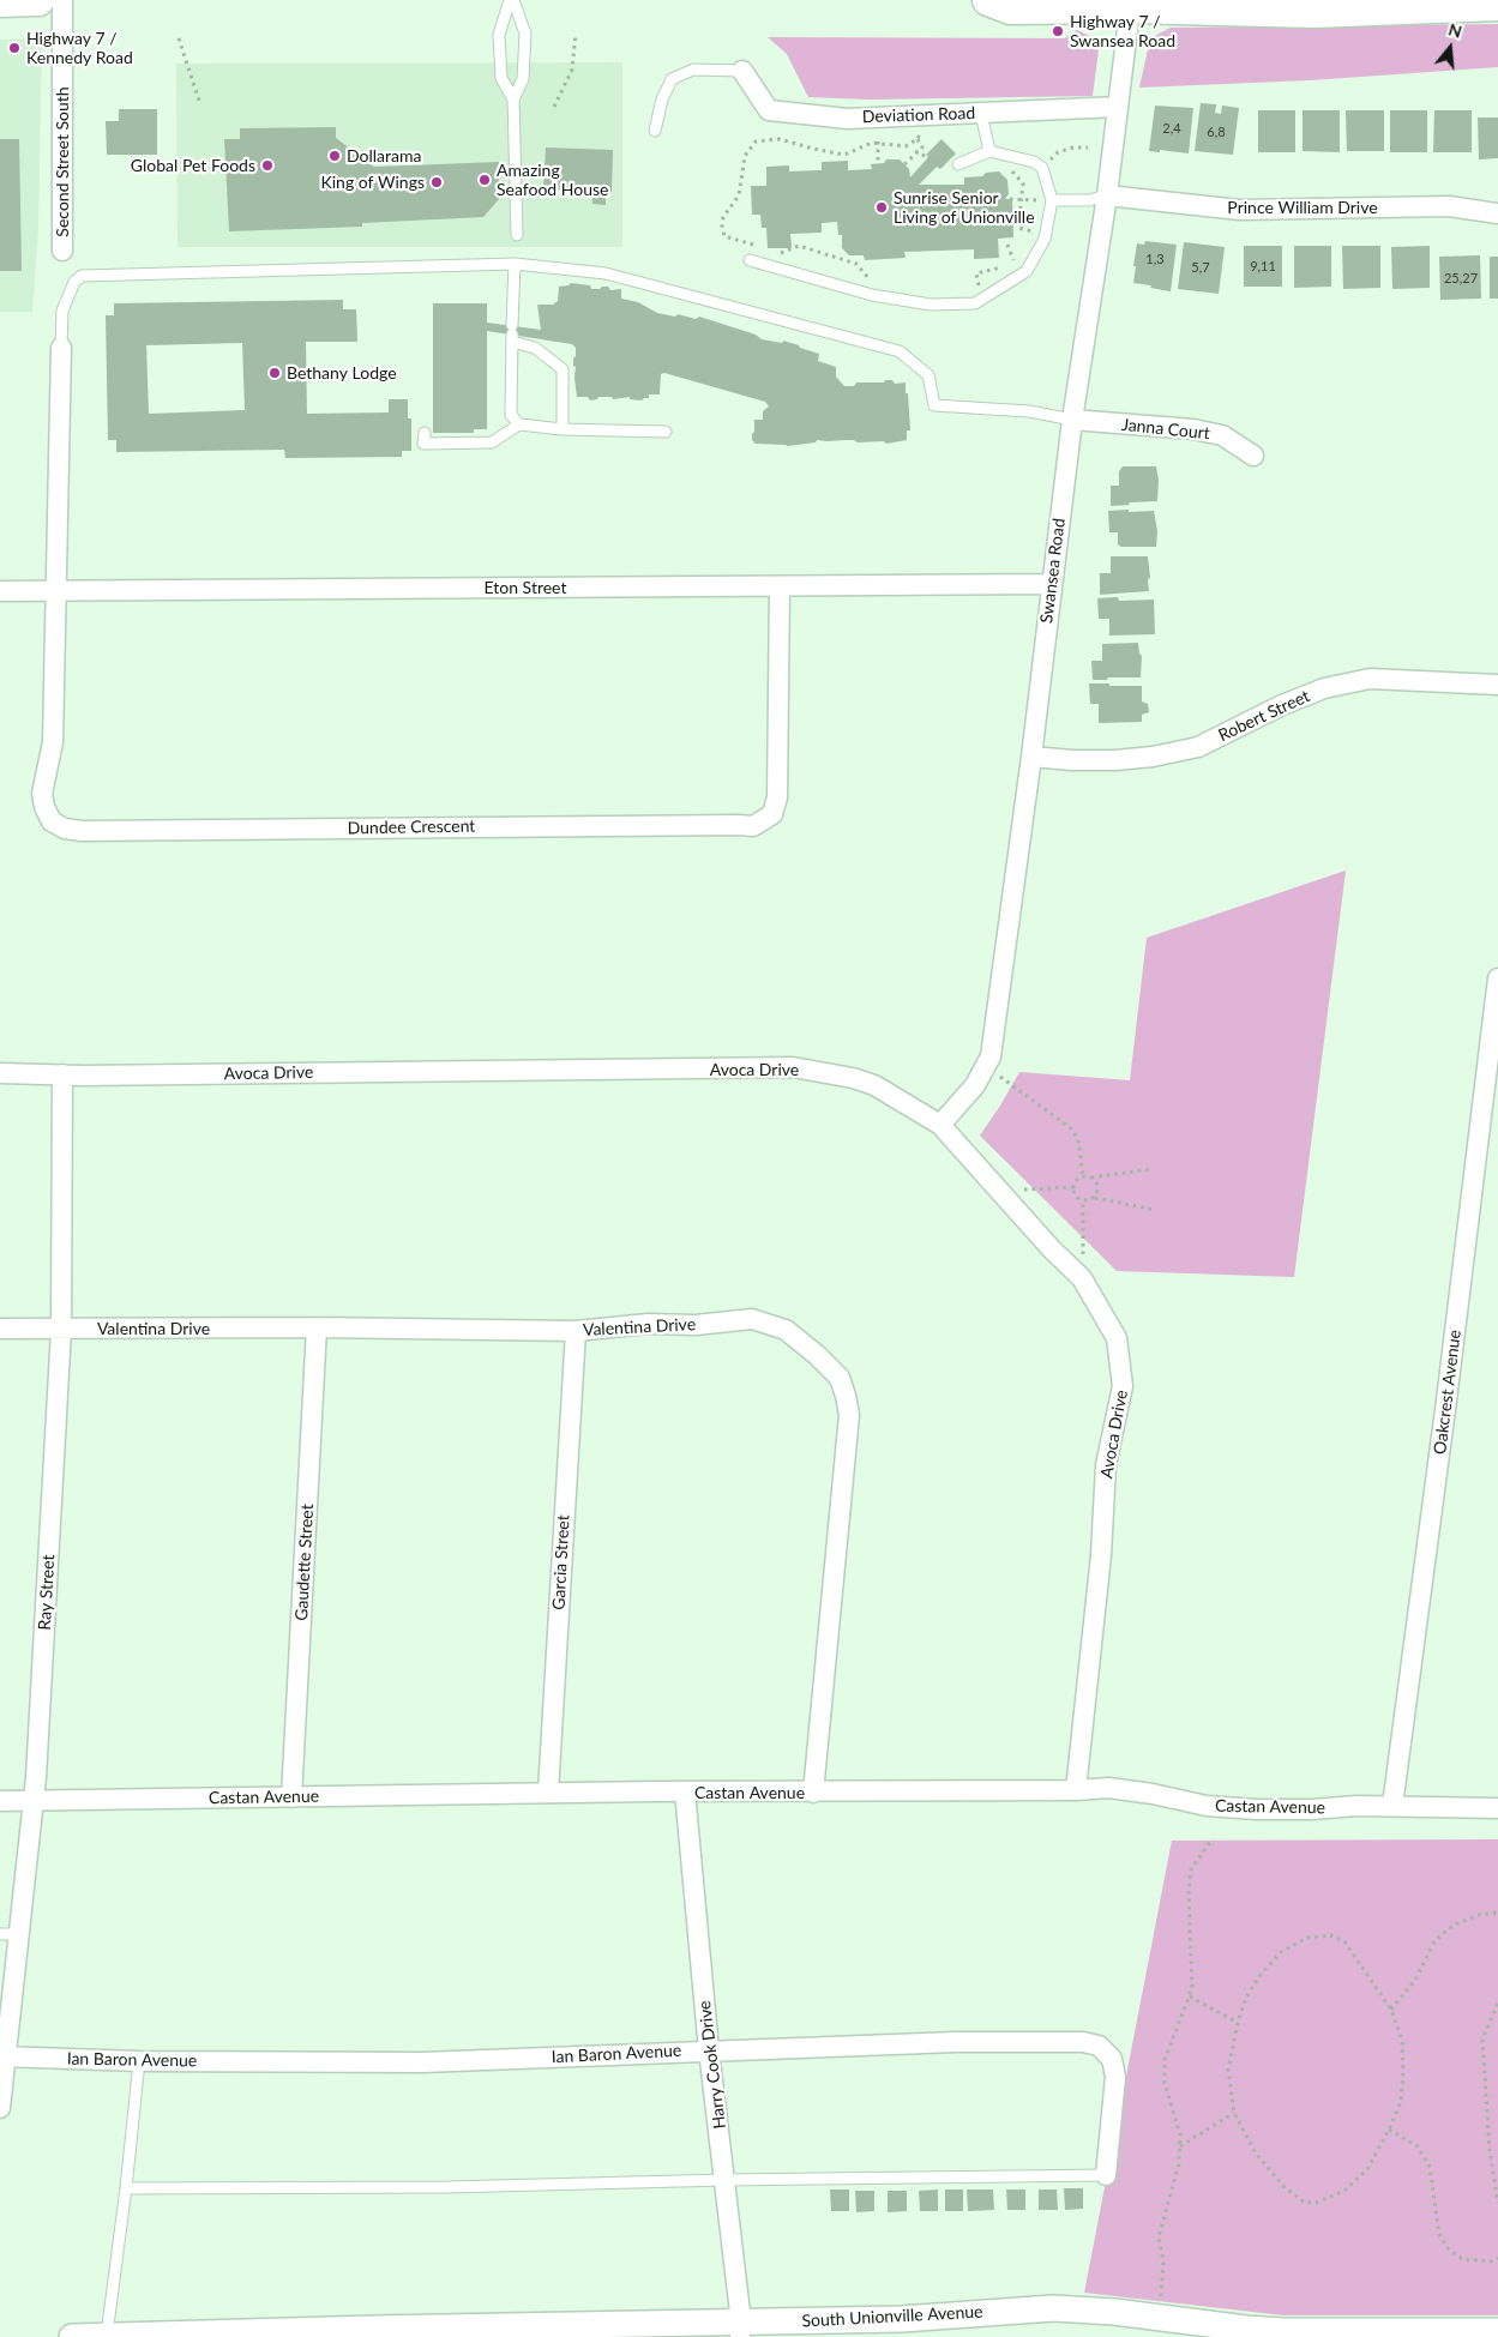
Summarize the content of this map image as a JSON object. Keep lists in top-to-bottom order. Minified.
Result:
{"streets":{"street":["Deviation Road","Second Street South","Prince William Drive","Janna Court","Swansea Road","Eton Street","Robert Street","Dundee Crescent","Avoca Drive","Valentina Drive","Oakcrest Avenue","Gaudette Street","Garcia Street","Ray Street","Castan Avenue","Ian Baron Avenue","Harry Cook Drive","South Unionville Avenue"]},"crossings":[["Deviation Road","Swansea Road"],["Prince William Drive","Swansea Road"],["Janna Court","Swansea Road"],["Swansea Road","Eton Street"],["Swansea Road","Robert Street"],["Swansea Road","Avoca Drive"],["Eton Street","Dundee Crescent"],["Avoca Drive","Ray Street"],["Avoca Drive","Castan Avenue"],["Valentina Drive","Gaudette Street"],["Valentina Drive","Garcia Street"],["Valentina Drive","Ray Street"],["Valentina Drive","Castan Avenue"],["Oakcrest Avenue","Castan Avenue"],["Gaudette Street","Castan Avenue"],["Garcia Street","Castan Avenue"],["Ray Street","Castan Avenue"],["Ray Street","Ian Baron Avenue"],["Castan Avenue","Harry Cook Drive"],["Ian Baron Avenue","Harry Cook Drive"],["Harry Cook Drive","South Unionville Avenue"]],"places":["Highway 7 / Swansea Road","Highway 7 / Kennedy Road","Dollarama","Global Pet Foods","Amazing Seafood House","King of Wings","Sunrise Senior Living of Unionville","Bethany Lodge"],"house_numbers":["2,4","6,8","1,3","9,11","5,7","25,27"],"north":"top"}
